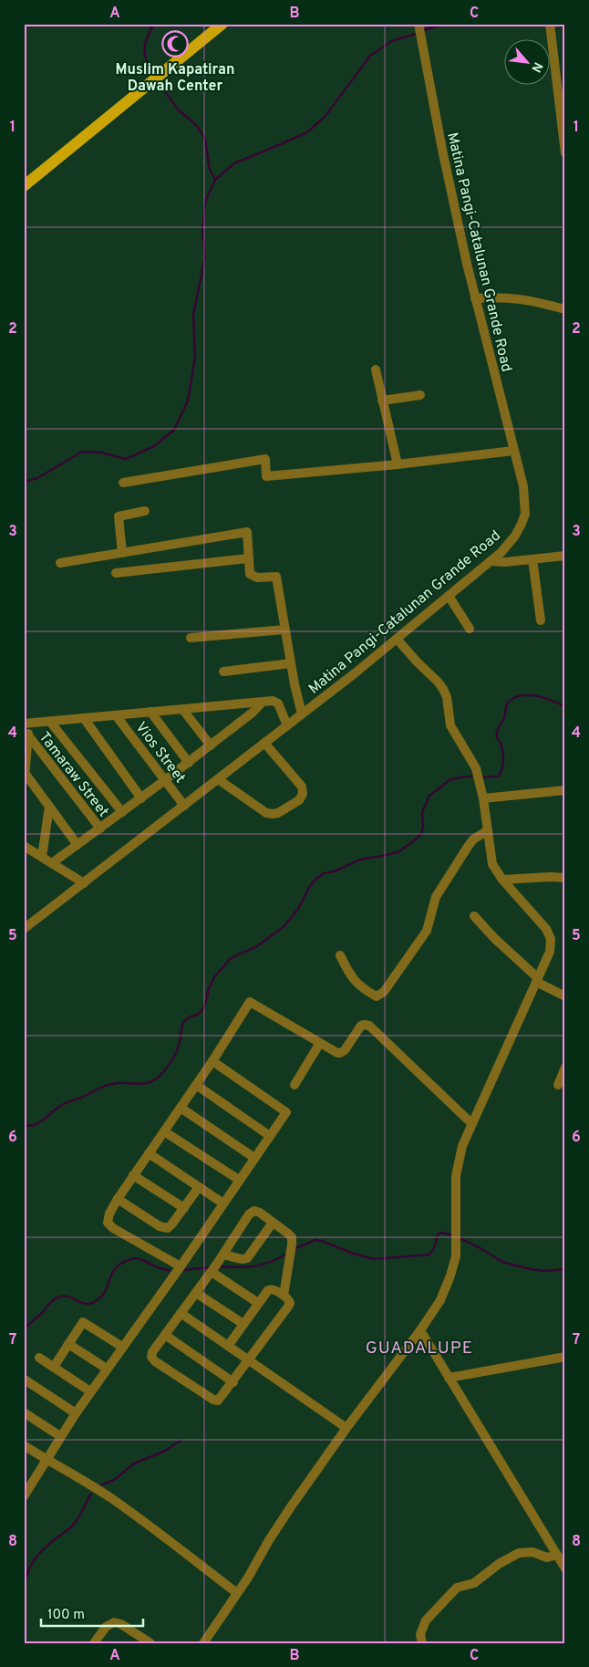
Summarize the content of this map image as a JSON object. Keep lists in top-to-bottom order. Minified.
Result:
{"streets":{"street":["Matina Pangi-Catalunan Grande Road","Vios Street","Tamaraw Street"]},"crossings":[["Matina Pangi-Catalunan Grande Road","Vios Street"]],"districts":["GUADALUPE"],"places":{"mosque":["Muslim Kapatiran Dawah Center"]},"scale_bar":"100 m","north":"bottom right","grid":{"columns":["A","B","C"],"rows":["1","2","3","4","5","6","7","8"]}}
